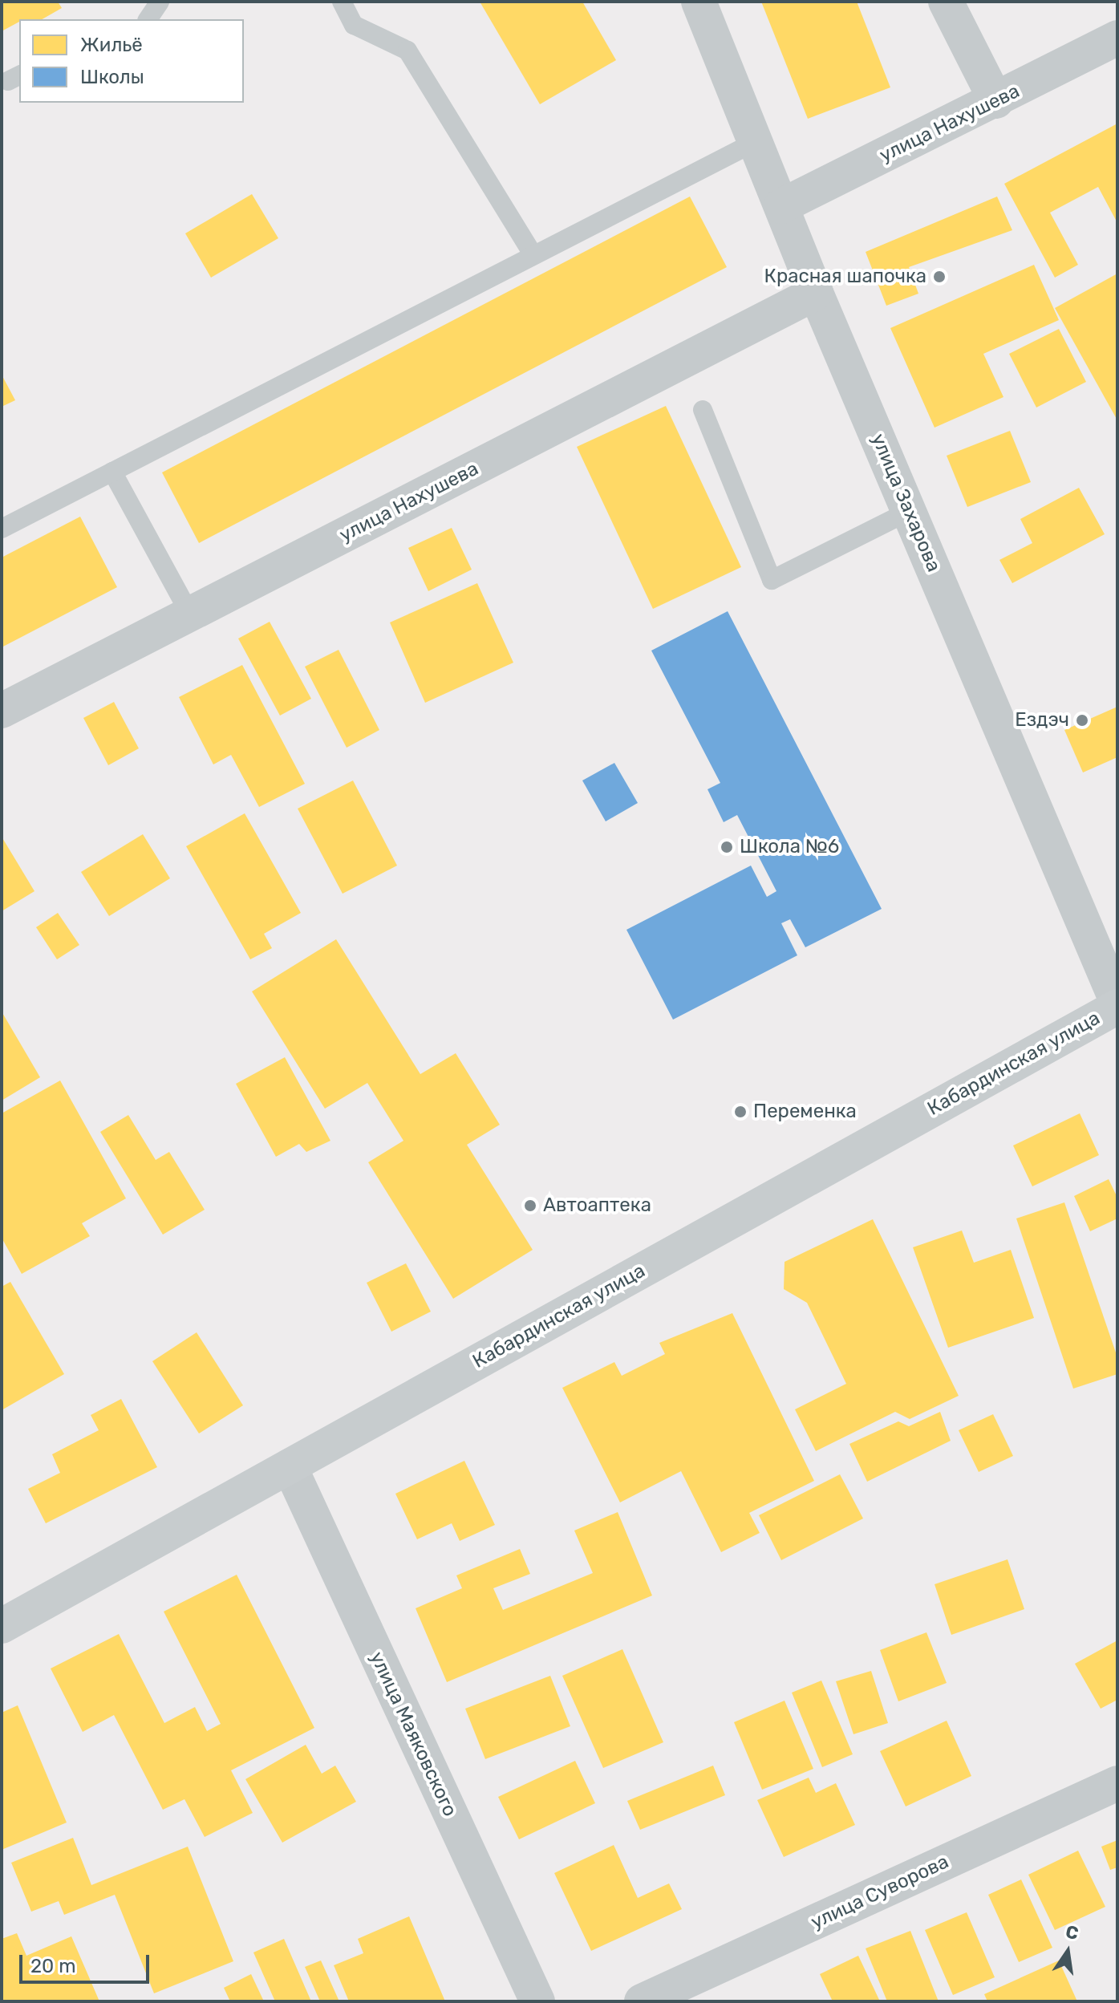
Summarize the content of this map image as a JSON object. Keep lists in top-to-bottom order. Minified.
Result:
{"streets":{"street":["улица Нахушева","улица Захарова","Кабардинская улица","улица Маяковского","улица Суворова"]},"crossings":[["улица Нахушева","улица Захарова"],["улица Захарова","Кабардинская улица"],["Кабардинская улица","улица Маяковского"]],"places":["Красная шапочка","Ездэч","Школа №6","Переменка","Автоаптека"],"legend":["Жильё","Школы"],"scale_bar":"20 m","north":"top"}
